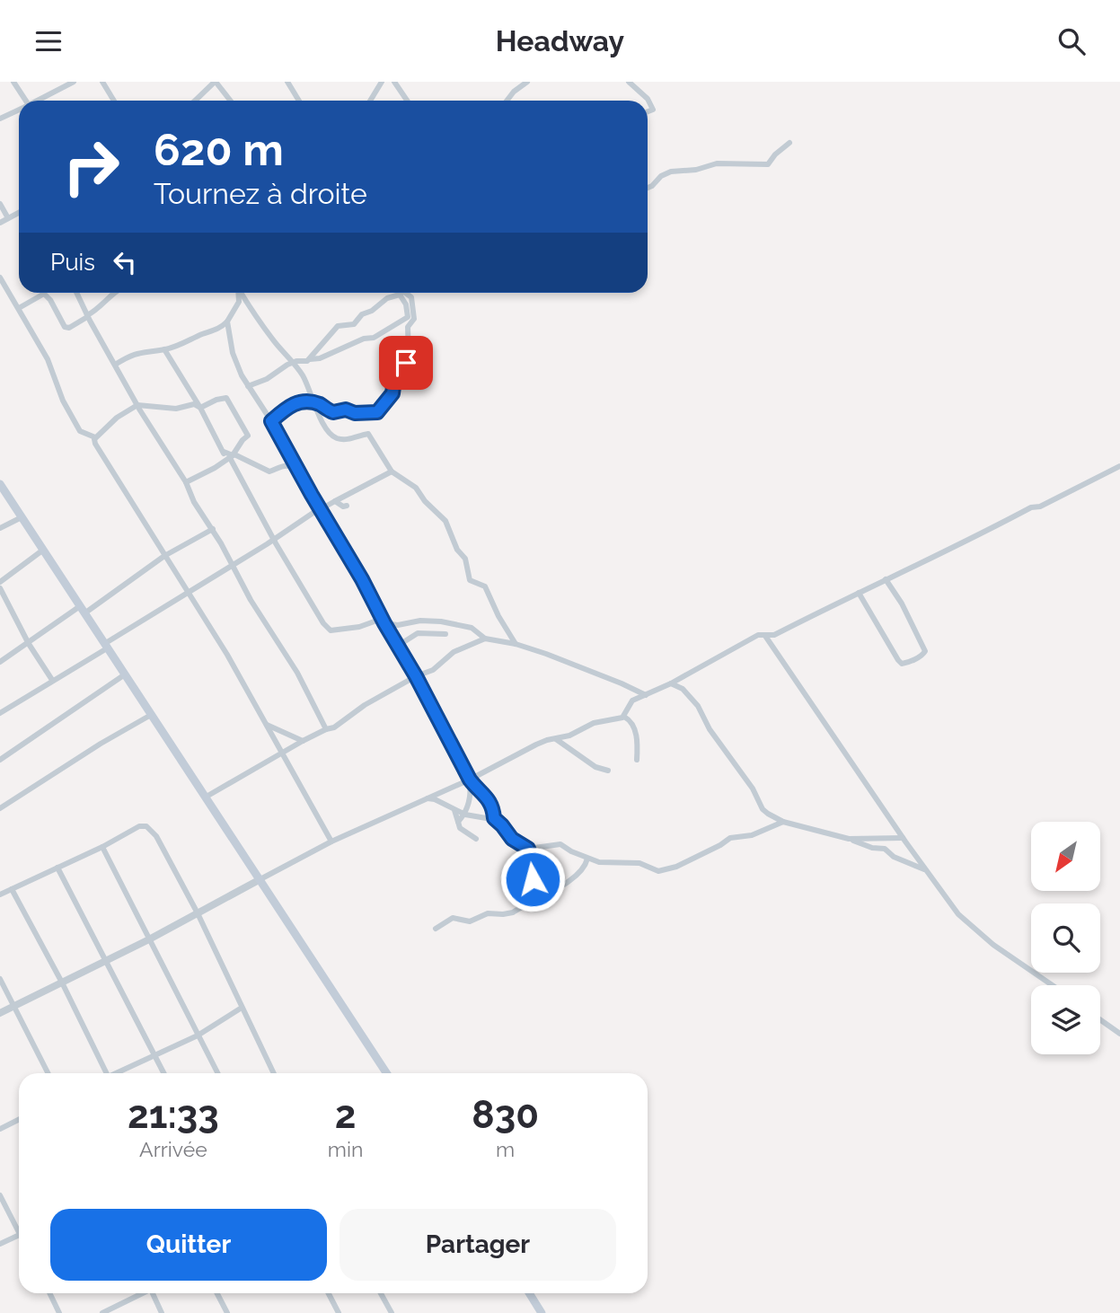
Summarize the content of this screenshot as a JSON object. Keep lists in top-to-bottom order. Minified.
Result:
{"north":"bottom left","page":{"header":"Headway","turn":["620 m","Tournez à droite"],"then":"Puis","eta":["21:33","Arrivée","2","min","830","m"],"buttons":["Quitter","Partager"]}}
